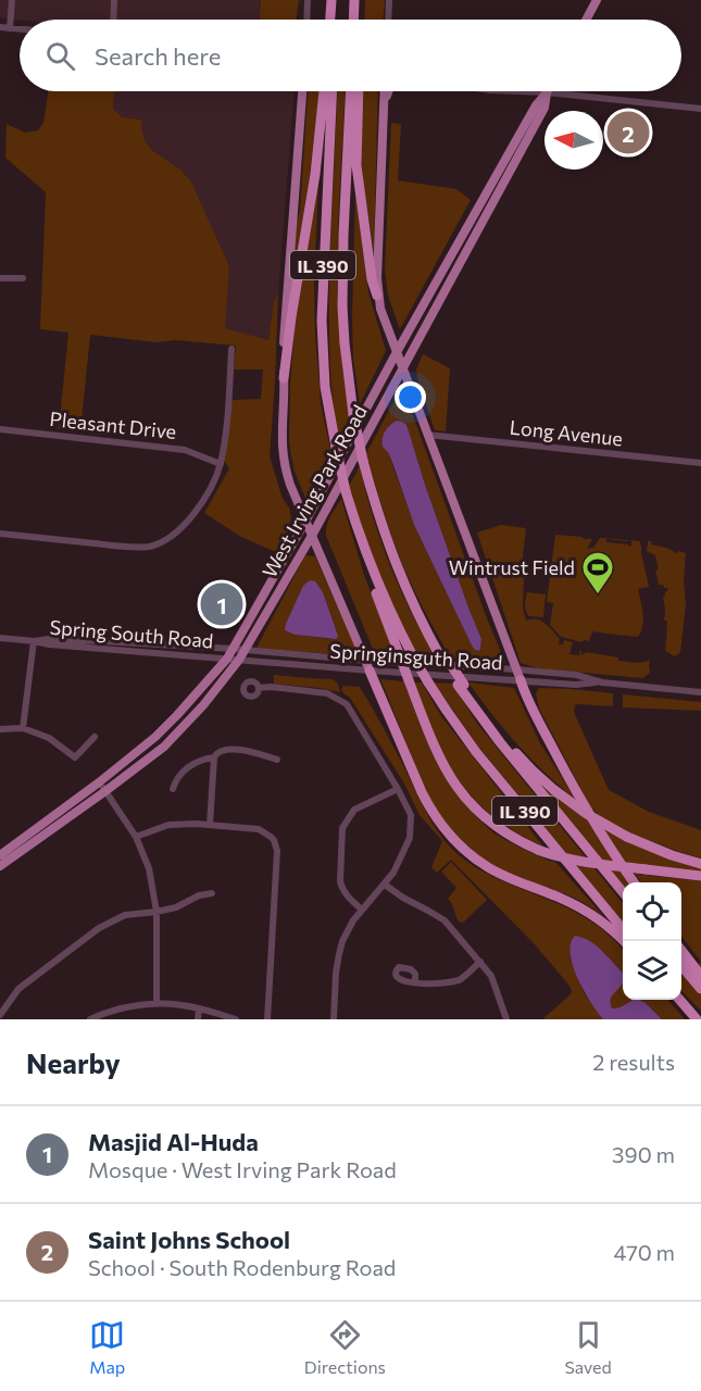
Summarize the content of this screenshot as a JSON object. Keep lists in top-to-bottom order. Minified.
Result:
{"streets":{"highway":["IL 390"],"main road":["West Irving Park Road"],"street":["Pleasant Drive","Long Avenue","Spring South Road","Springinsguth Road"]},"crossings":[["West Irving Park Road","Spring South Road"],["West Irving Park Road","Springinsguth Road"],["Spring South Road","Springinsguth Road"]],"places":{"sports":["Wintrust Field"]},"north":"left","page":{"search":"Search here","pins":["2","1"],"heading":["Nearby","2 results"],"list":[{"mark":"1","name":"Masjid Al-Huda","note":"Mosque · West Irving Park Road","value":"390 m"},{"mark":"2","name":"Saint Johns School","note":"School · South Rodenburg Road","value":"470 m"}],"nav":["Map","Directions","Saved"]}}
